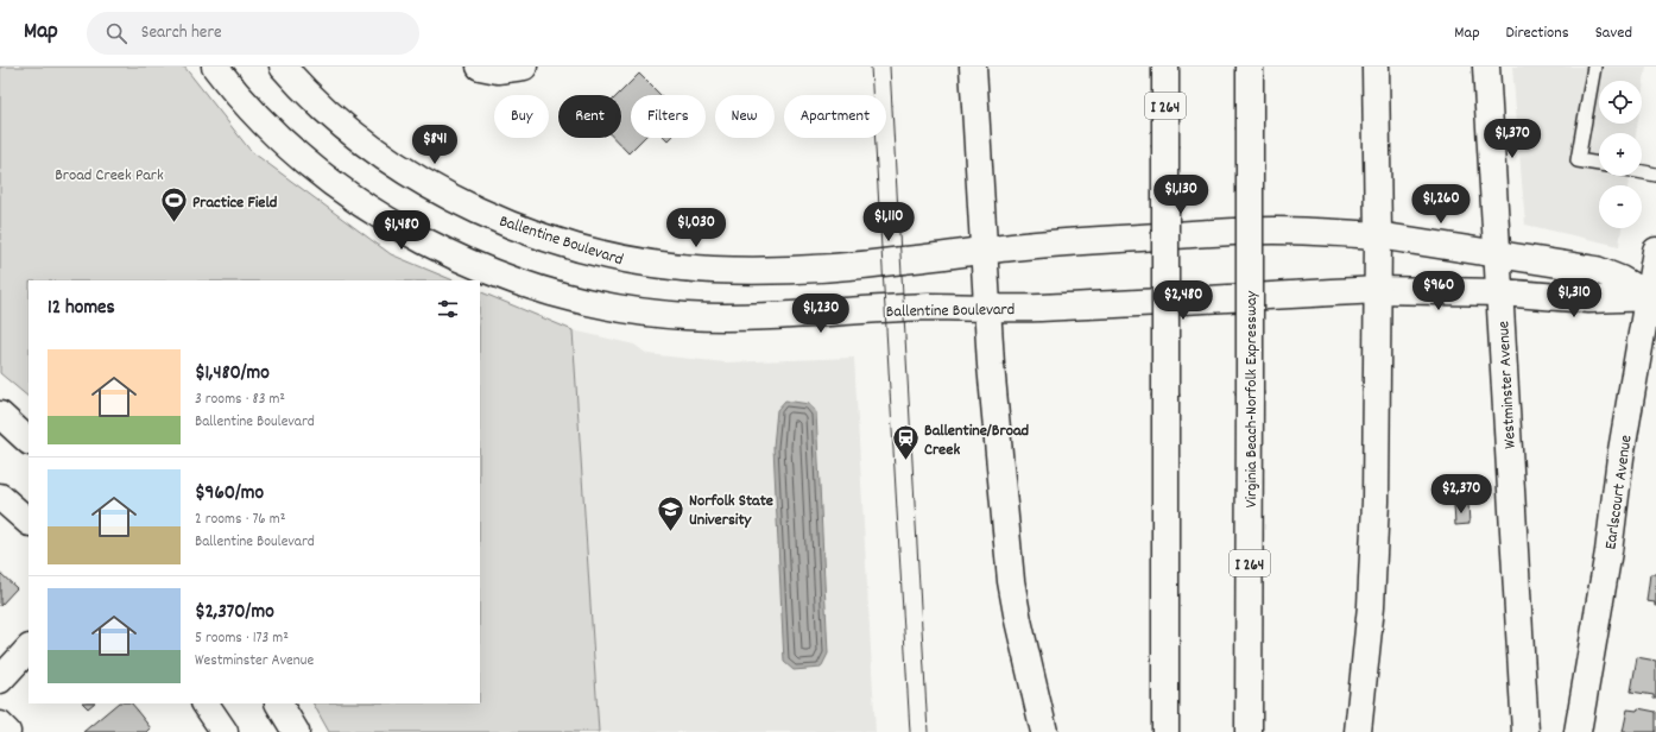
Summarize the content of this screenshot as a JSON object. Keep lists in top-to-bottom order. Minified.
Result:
{"streets":{"main road":["I 264","Ballentine Boulevard","Westminster Avenue","Virginia Beach-Norfolk Expressway","Earlscourt Avenue"]},"crossings":[["Ballentine Boulevard","Westminster Avenue"],["Ballentine Boulevard","Earlscourt Avenue"]],"parks":["Broad Creek Park"],"places":{"sports":["Practice Field"],"station":["Ballentine/Broad Creek"],"school or university":["Norfolk State University"]},"page":{"header":"Map","search":"Search here","nav":["Map","Directions","Saved"],"map_buttons":["+","−"],"chip":["Buy","Rent","Filters","New","Apartment"],"price":["$1,370","$841","$1,130","$1,260","$1,110","$1,030","$1,480","$960","$1,310","$2,480","$1,230","$2,370"],"heading":"12 homes","list":[{"name":"$1,480/mo","note":"3 rooms · 83 m² · Ballentine Boulevard"},{"name":"$960/mo","note":"2 rooms · 76 m² · Ballentine Boulevard"},{"name":"$2,370/mo","note":"5 rooms · 173 m² · Westminster Avenue"}]}}
